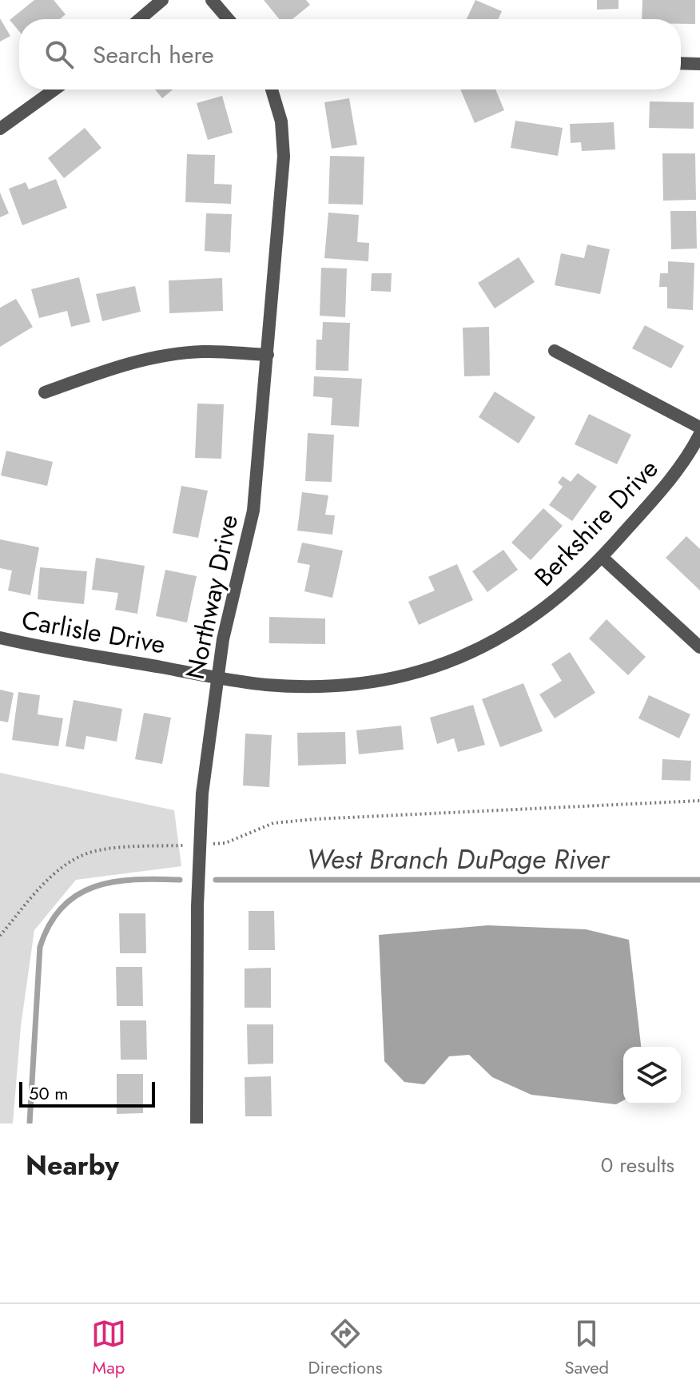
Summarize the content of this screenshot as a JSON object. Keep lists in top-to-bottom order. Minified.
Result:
{"streets":{"street":["Berkshire Drive","Northway Drive","Carlisle Drive"]},"crossings":[["Berkshire Drive","Northway Drive"],["Berkshire Drive","Carlisle Drive"],["Northway Drive","Carlisle Drive"]],"water":["West Branch DuPage River"],"scale_bar":"50 m","page":{"search":"Search here","scale":"50 m","heading":["Nearby","0 results"],"nav":["Map","Directions","Saved"]}}
